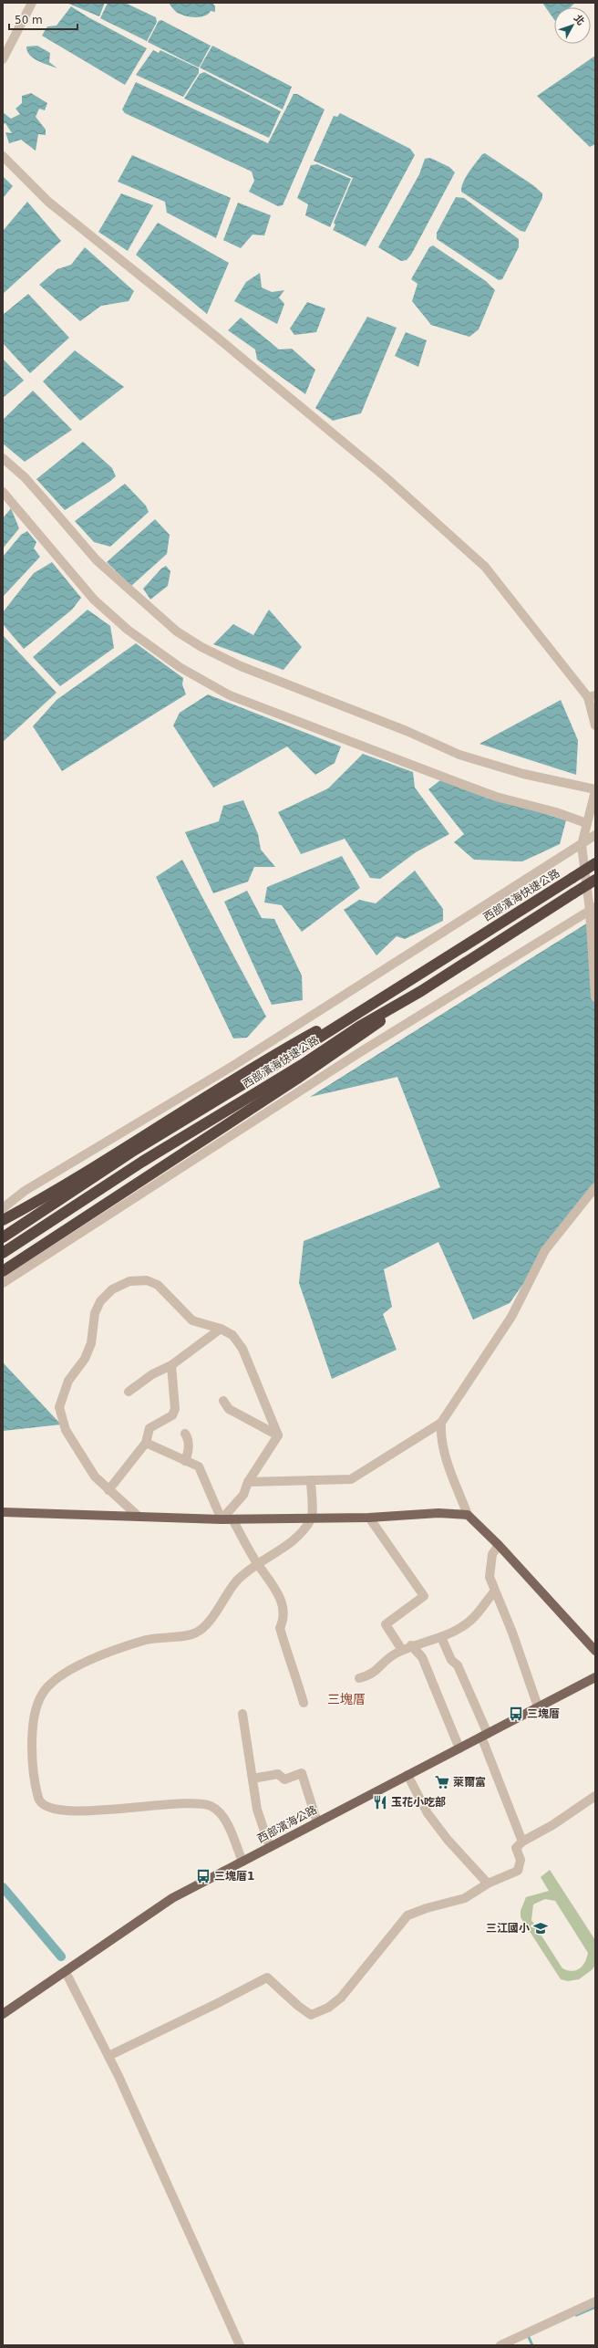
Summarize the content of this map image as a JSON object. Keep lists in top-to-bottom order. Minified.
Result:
{"streets":{"highway":["西部濱海快速公路"],"main road":["西部濱海公路"]},"districts":["三塊厝"],"places":{"bus stop":["三塊厝","三塊厝1"],"supermarket":["萊爾富"],"restaurant":["玉花小吃部"],"school or university":["三江國小"]},"scale_bar":"50 m","north":"top right"}
